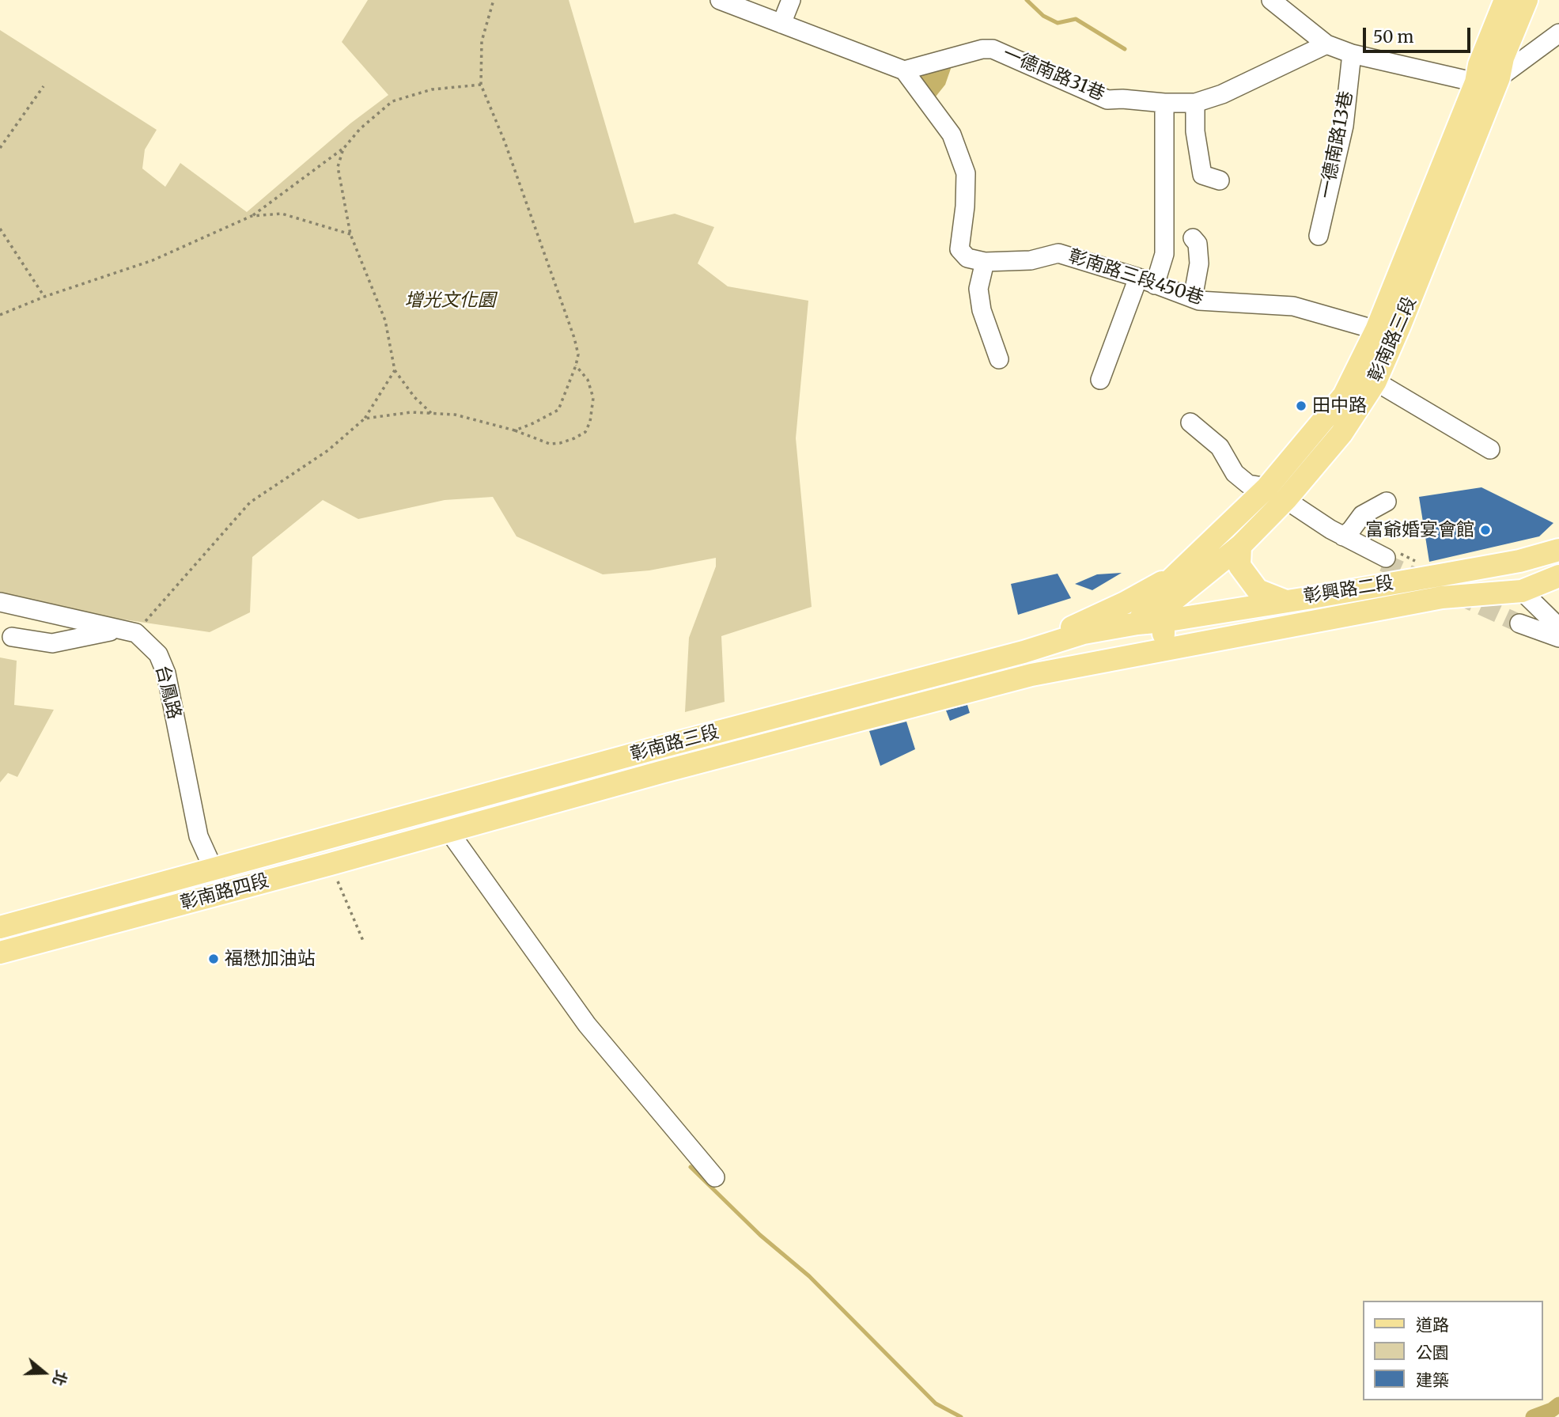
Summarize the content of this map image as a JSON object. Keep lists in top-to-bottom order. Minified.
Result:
{"streets":{"main road":["彰南路三段","彰興路二段","彰南路四段"],"street":["一德南路31巷","一德南路13巷","彰南路三段450巷","台鳳路"]},"crossings":[["一德南路31巷","彰南路三段450巷"],["彰南路三段450巷","彰南路三段"],["彰南路三段","彰興路二段"],["彰南路三段","台鳳路"],["彰南路三段","彰南路四段"],["台鳳路","彰南路四段"]],"parks":["增光文化園"],"places":["田中路","富爺婚宴會館","福懋加油站"],"legend":["道路","公園","建築"],"scale_bar":"50 m","north":"right"}
